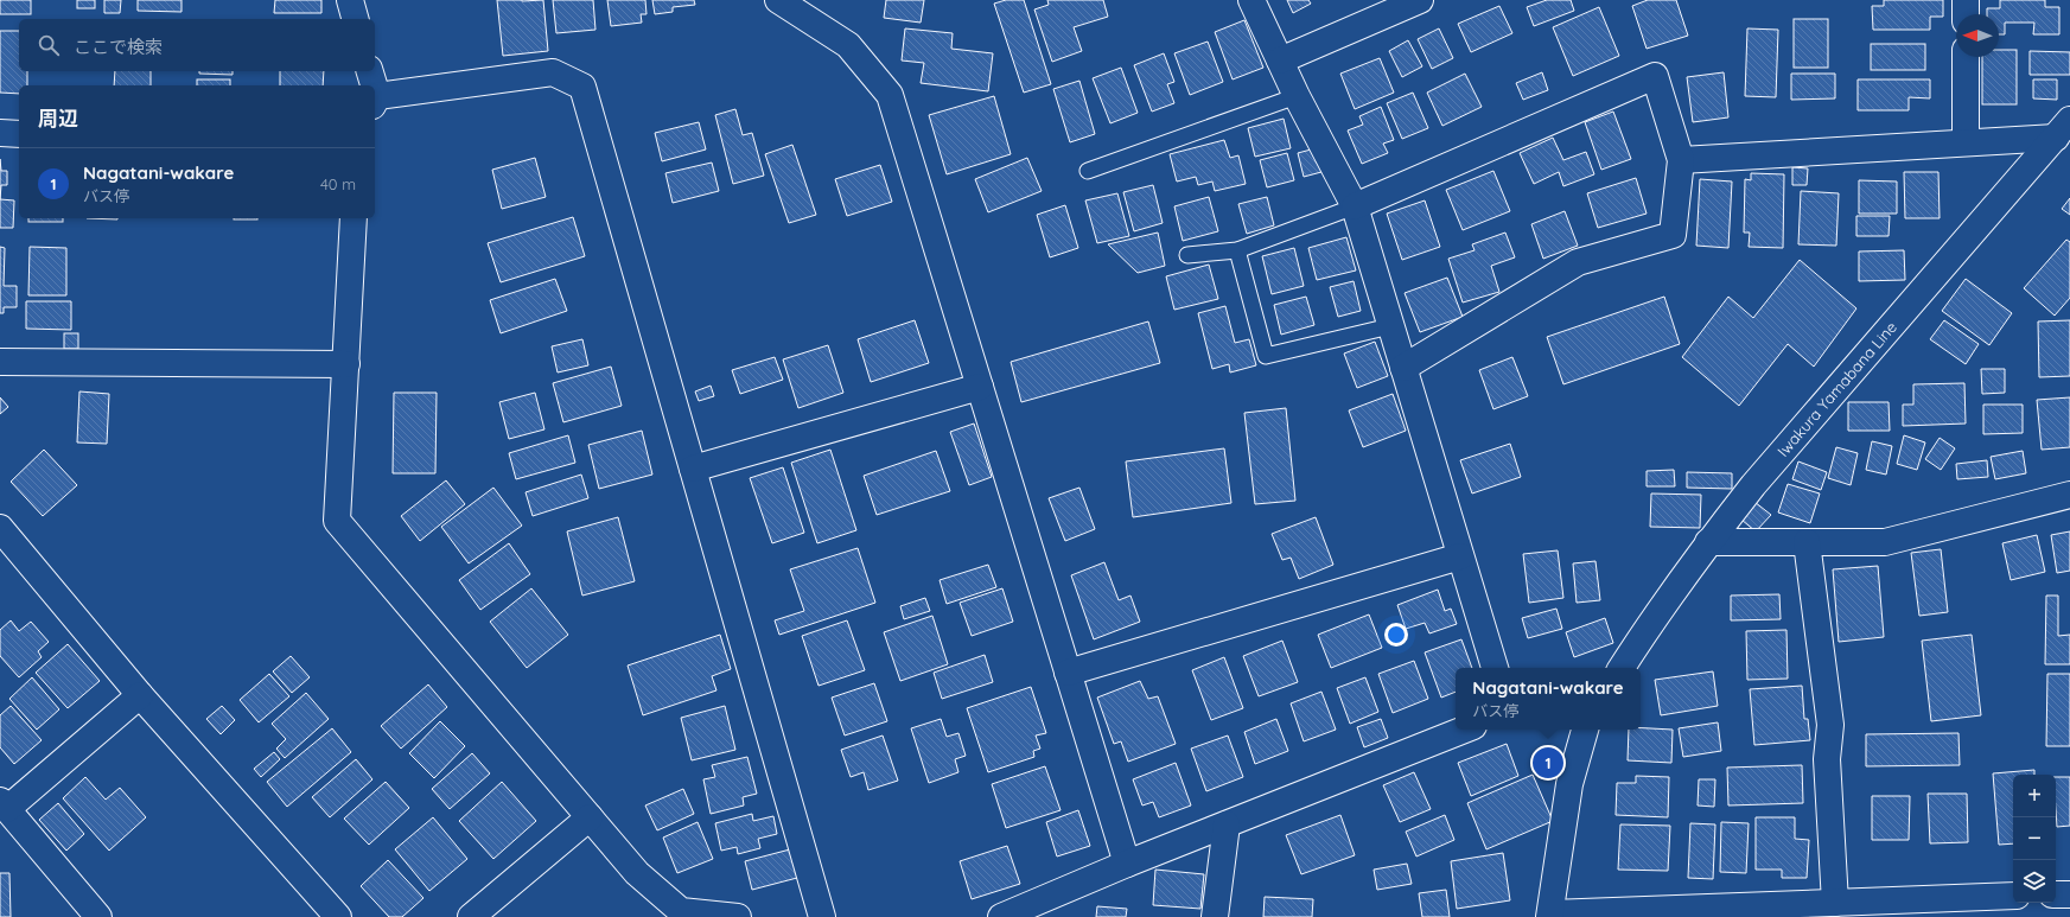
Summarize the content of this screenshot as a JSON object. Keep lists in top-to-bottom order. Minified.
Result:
{"streets":{"street":["Iwakura Yamabana Line"]},"north":"left","page":{"search":"ここで検索","heading":"周辺","list":[{"mark":"1","name":"Nagatani-wakare","note":"バス停","value":"40 m"}],"popup":["Nagatani-wakare","バス停"],"pins":"1","map_buttons":["+","−"]}}
